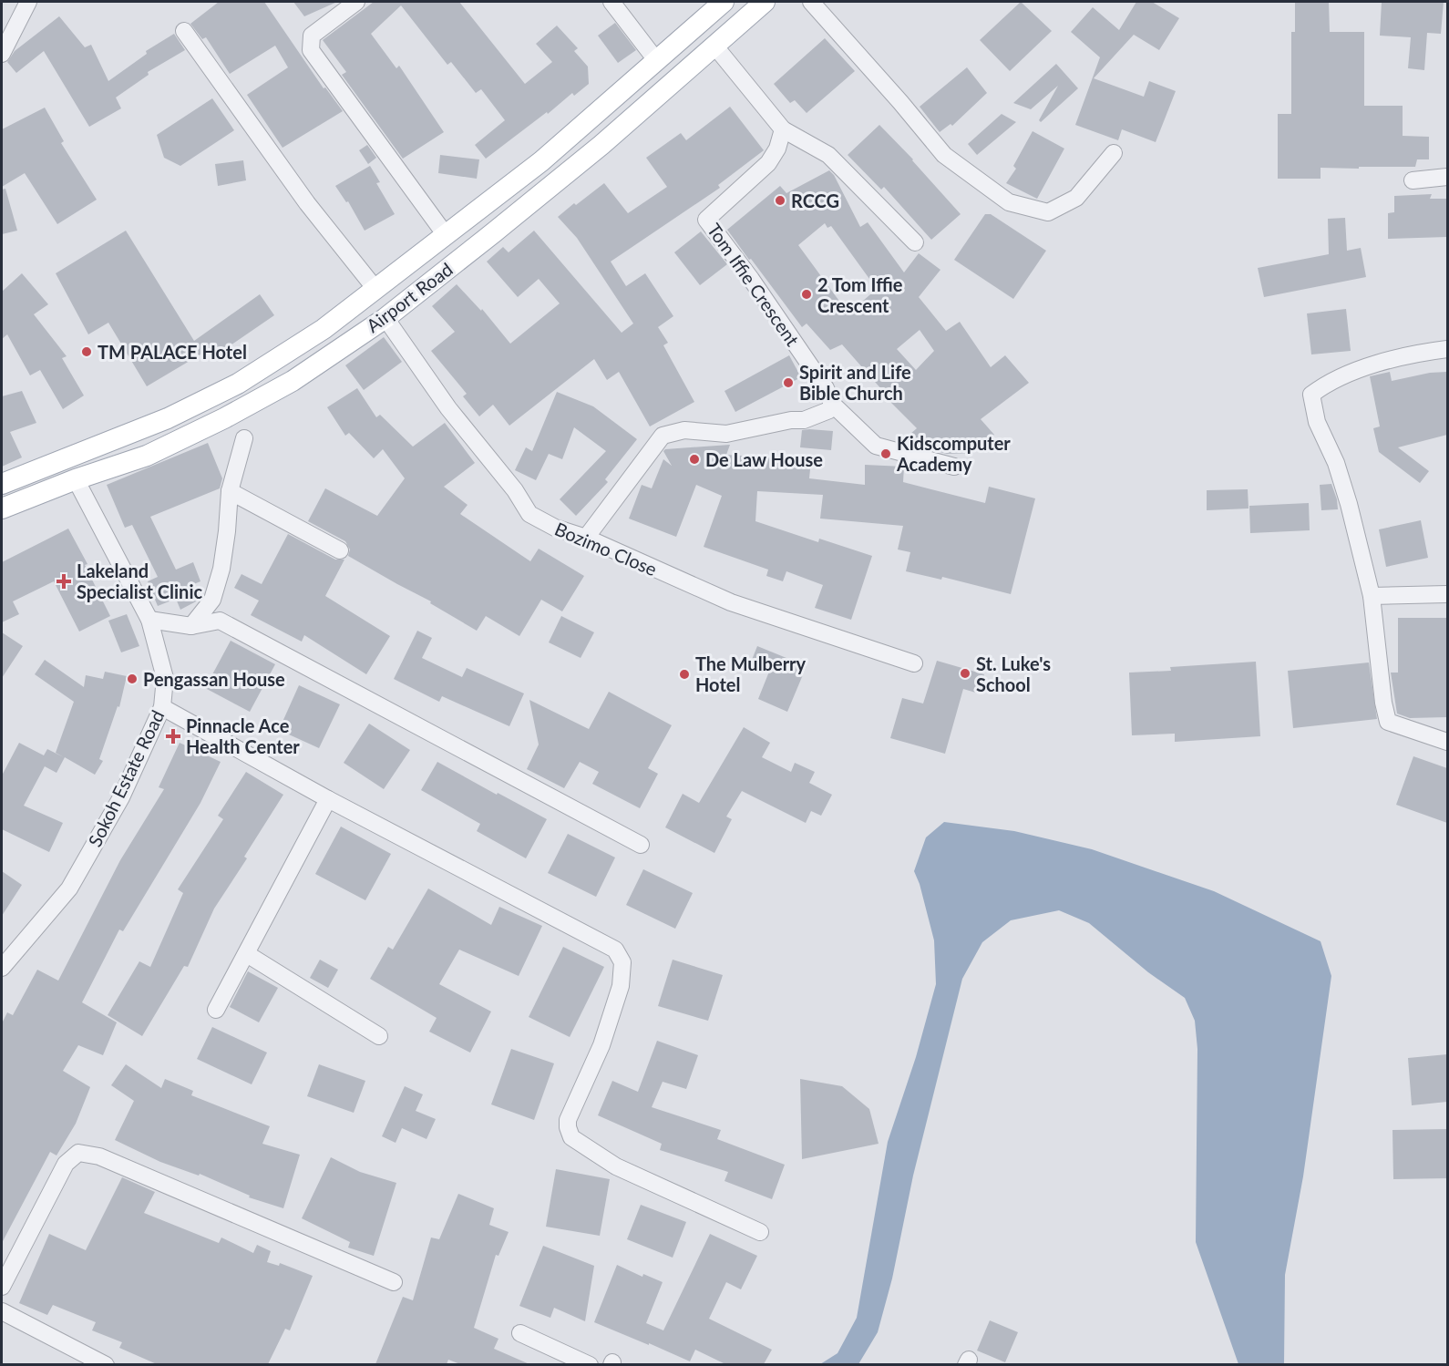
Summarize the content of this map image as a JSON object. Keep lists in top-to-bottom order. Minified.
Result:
{"streets":{"main road":["Airport Road"],"street":["Tom Iffie Crescent","Bozimo Close","Sokoh Estate Road"]},"crossings":[["Airport Road","Bozimo Close"],["Airport Road","Sokoh Estate Road"]],"places":{"other":["RCCG","2 Tom Iffie Crescent","TM PALACE Hotel","Spirit and Life Bible Church","Kidscomputer Academy","De Law House","St. Luke's School","The Mulberry Hotel","Pengassan House"],"health":["Lakeland Specialist Clinic","Pinnacle Ace Health Center"]}}
